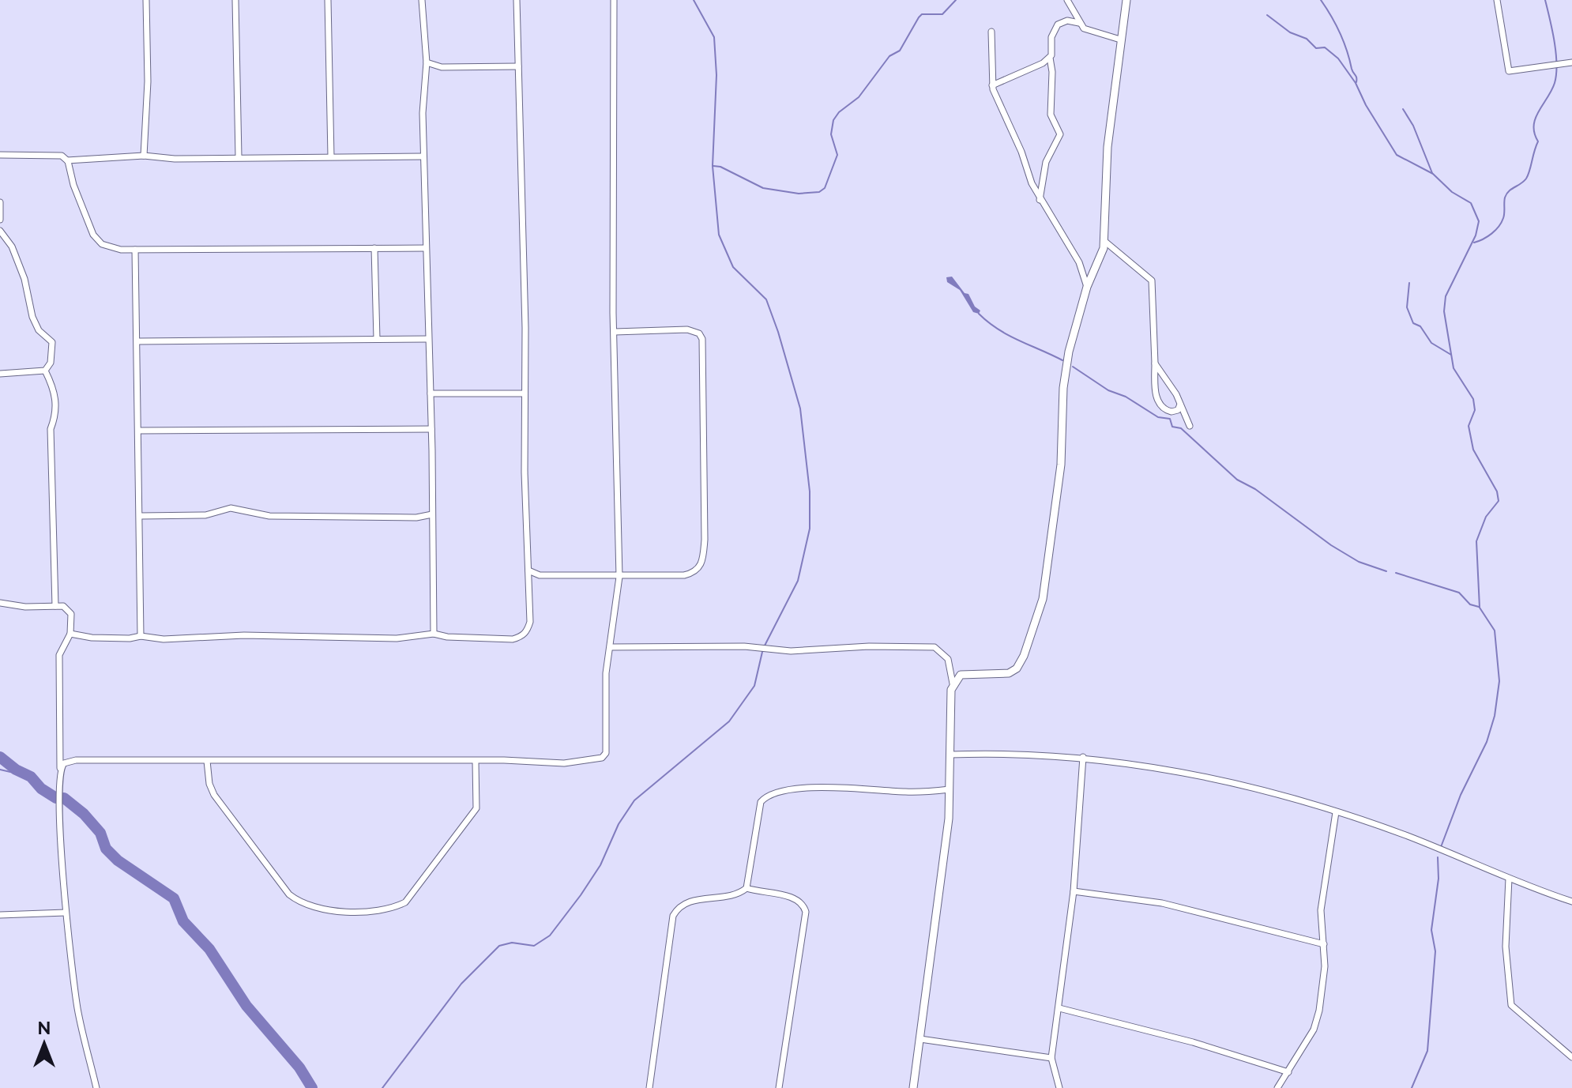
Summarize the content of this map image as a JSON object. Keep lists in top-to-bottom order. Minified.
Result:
{"north":"top"}
